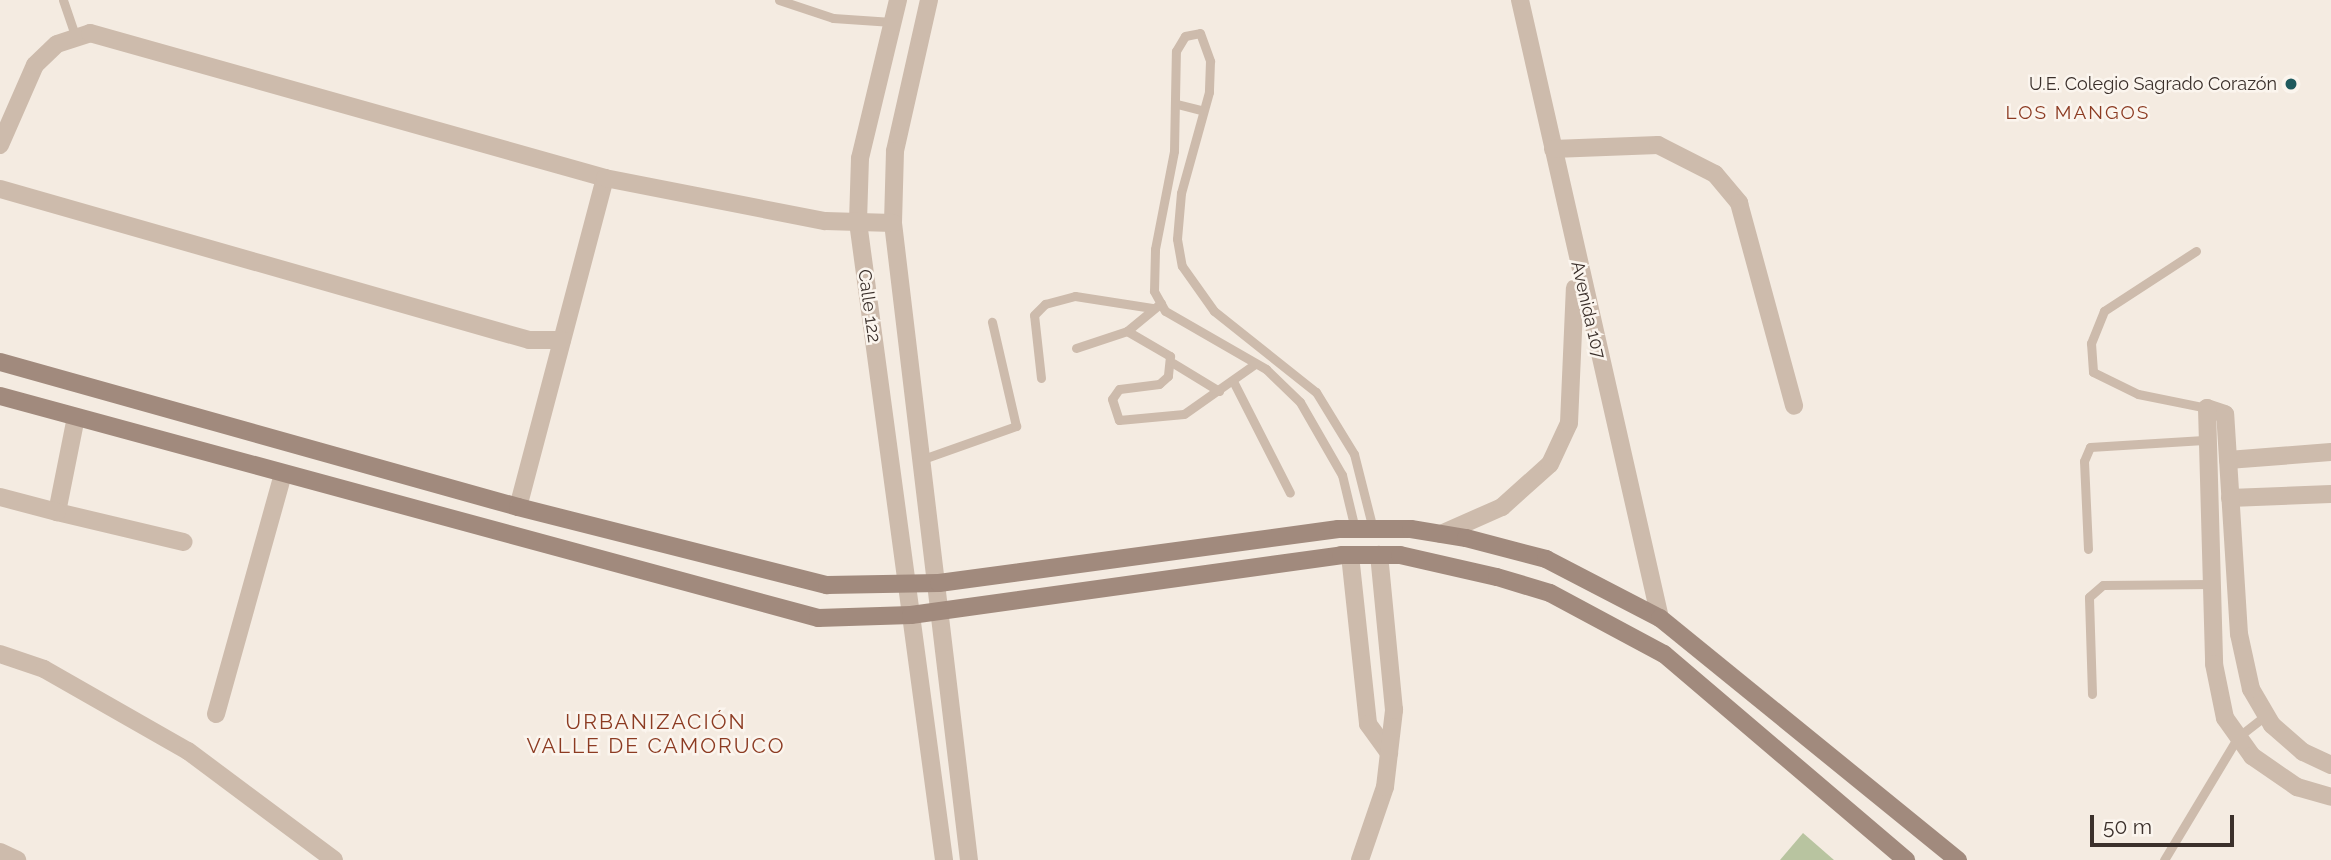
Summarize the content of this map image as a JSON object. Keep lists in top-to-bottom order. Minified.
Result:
{"streets":{"street":["Calle 122","Avenida 107"]},"districts":["LOS MANGOS","URBANIZACIÓN VALLE DE CAMORUCO"],"places":["U.E. Colegio Sagrado Corazón"],"scale_bar":"50 m"}
